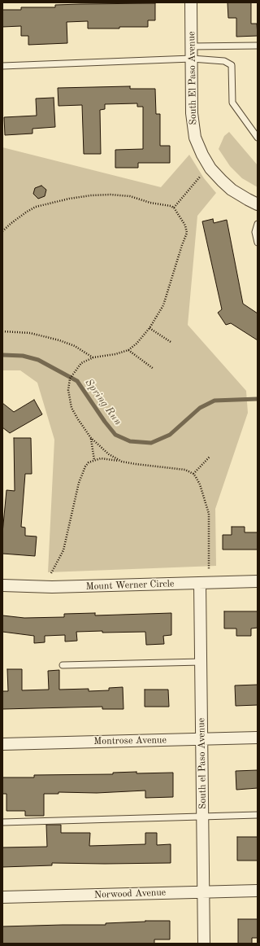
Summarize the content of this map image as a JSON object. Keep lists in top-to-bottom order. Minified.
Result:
{"streets":{"street":["South El Paso Avenue","Mount Werner Circle","Montrose Avenue","South el Paso Avenue","Norwood Avenue"]},"crossings":[["Mount Werner Circle","South el Paso Avenue"],["Montrose Avenue","South el Paso Avenue"],["South el Paso Avenue","Norwood Avenue"]],"water":["Spring Run"]}
